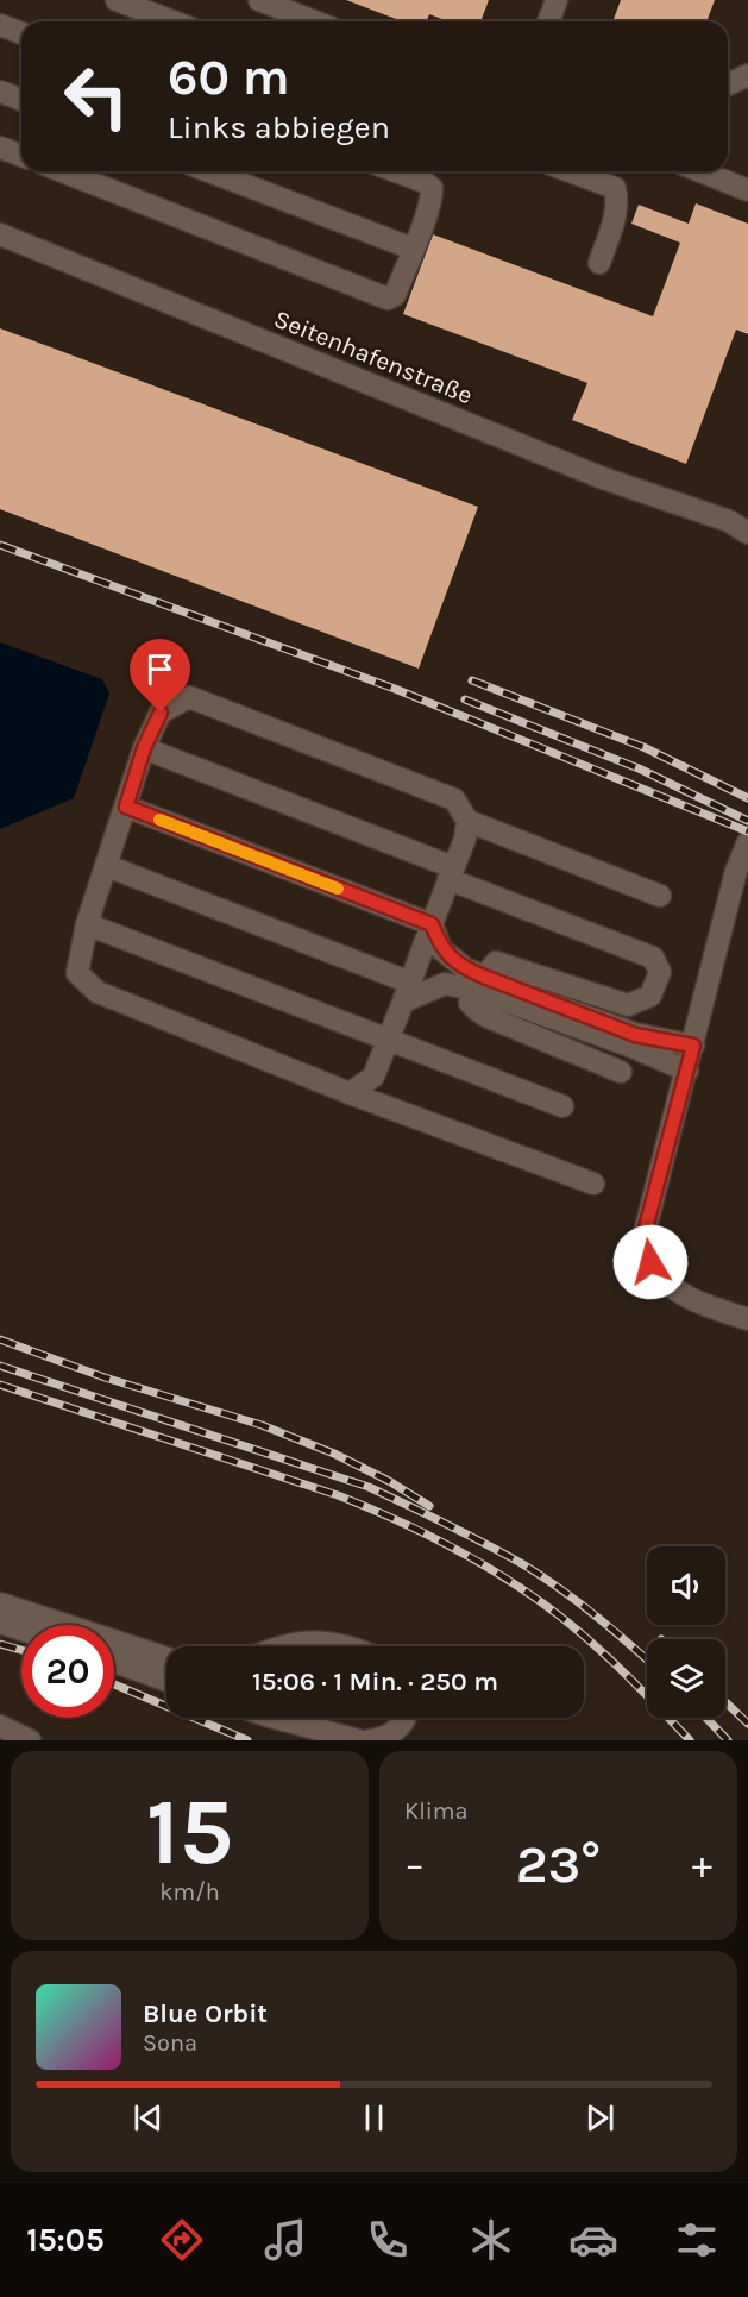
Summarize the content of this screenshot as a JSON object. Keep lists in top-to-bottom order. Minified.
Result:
{"streets":{"street":["Seitenhafenstraße"]},"page":{"turn":["60 m","Links abbiegen"],"limit":"20","trip":"15:06 · 1 Min. · 250 m","tile":[["15","km/h"],"Klima"],"heat":["−","23°","+"],"song":["Blue Orbit","Sona"],"tabs":"15:05"}}
